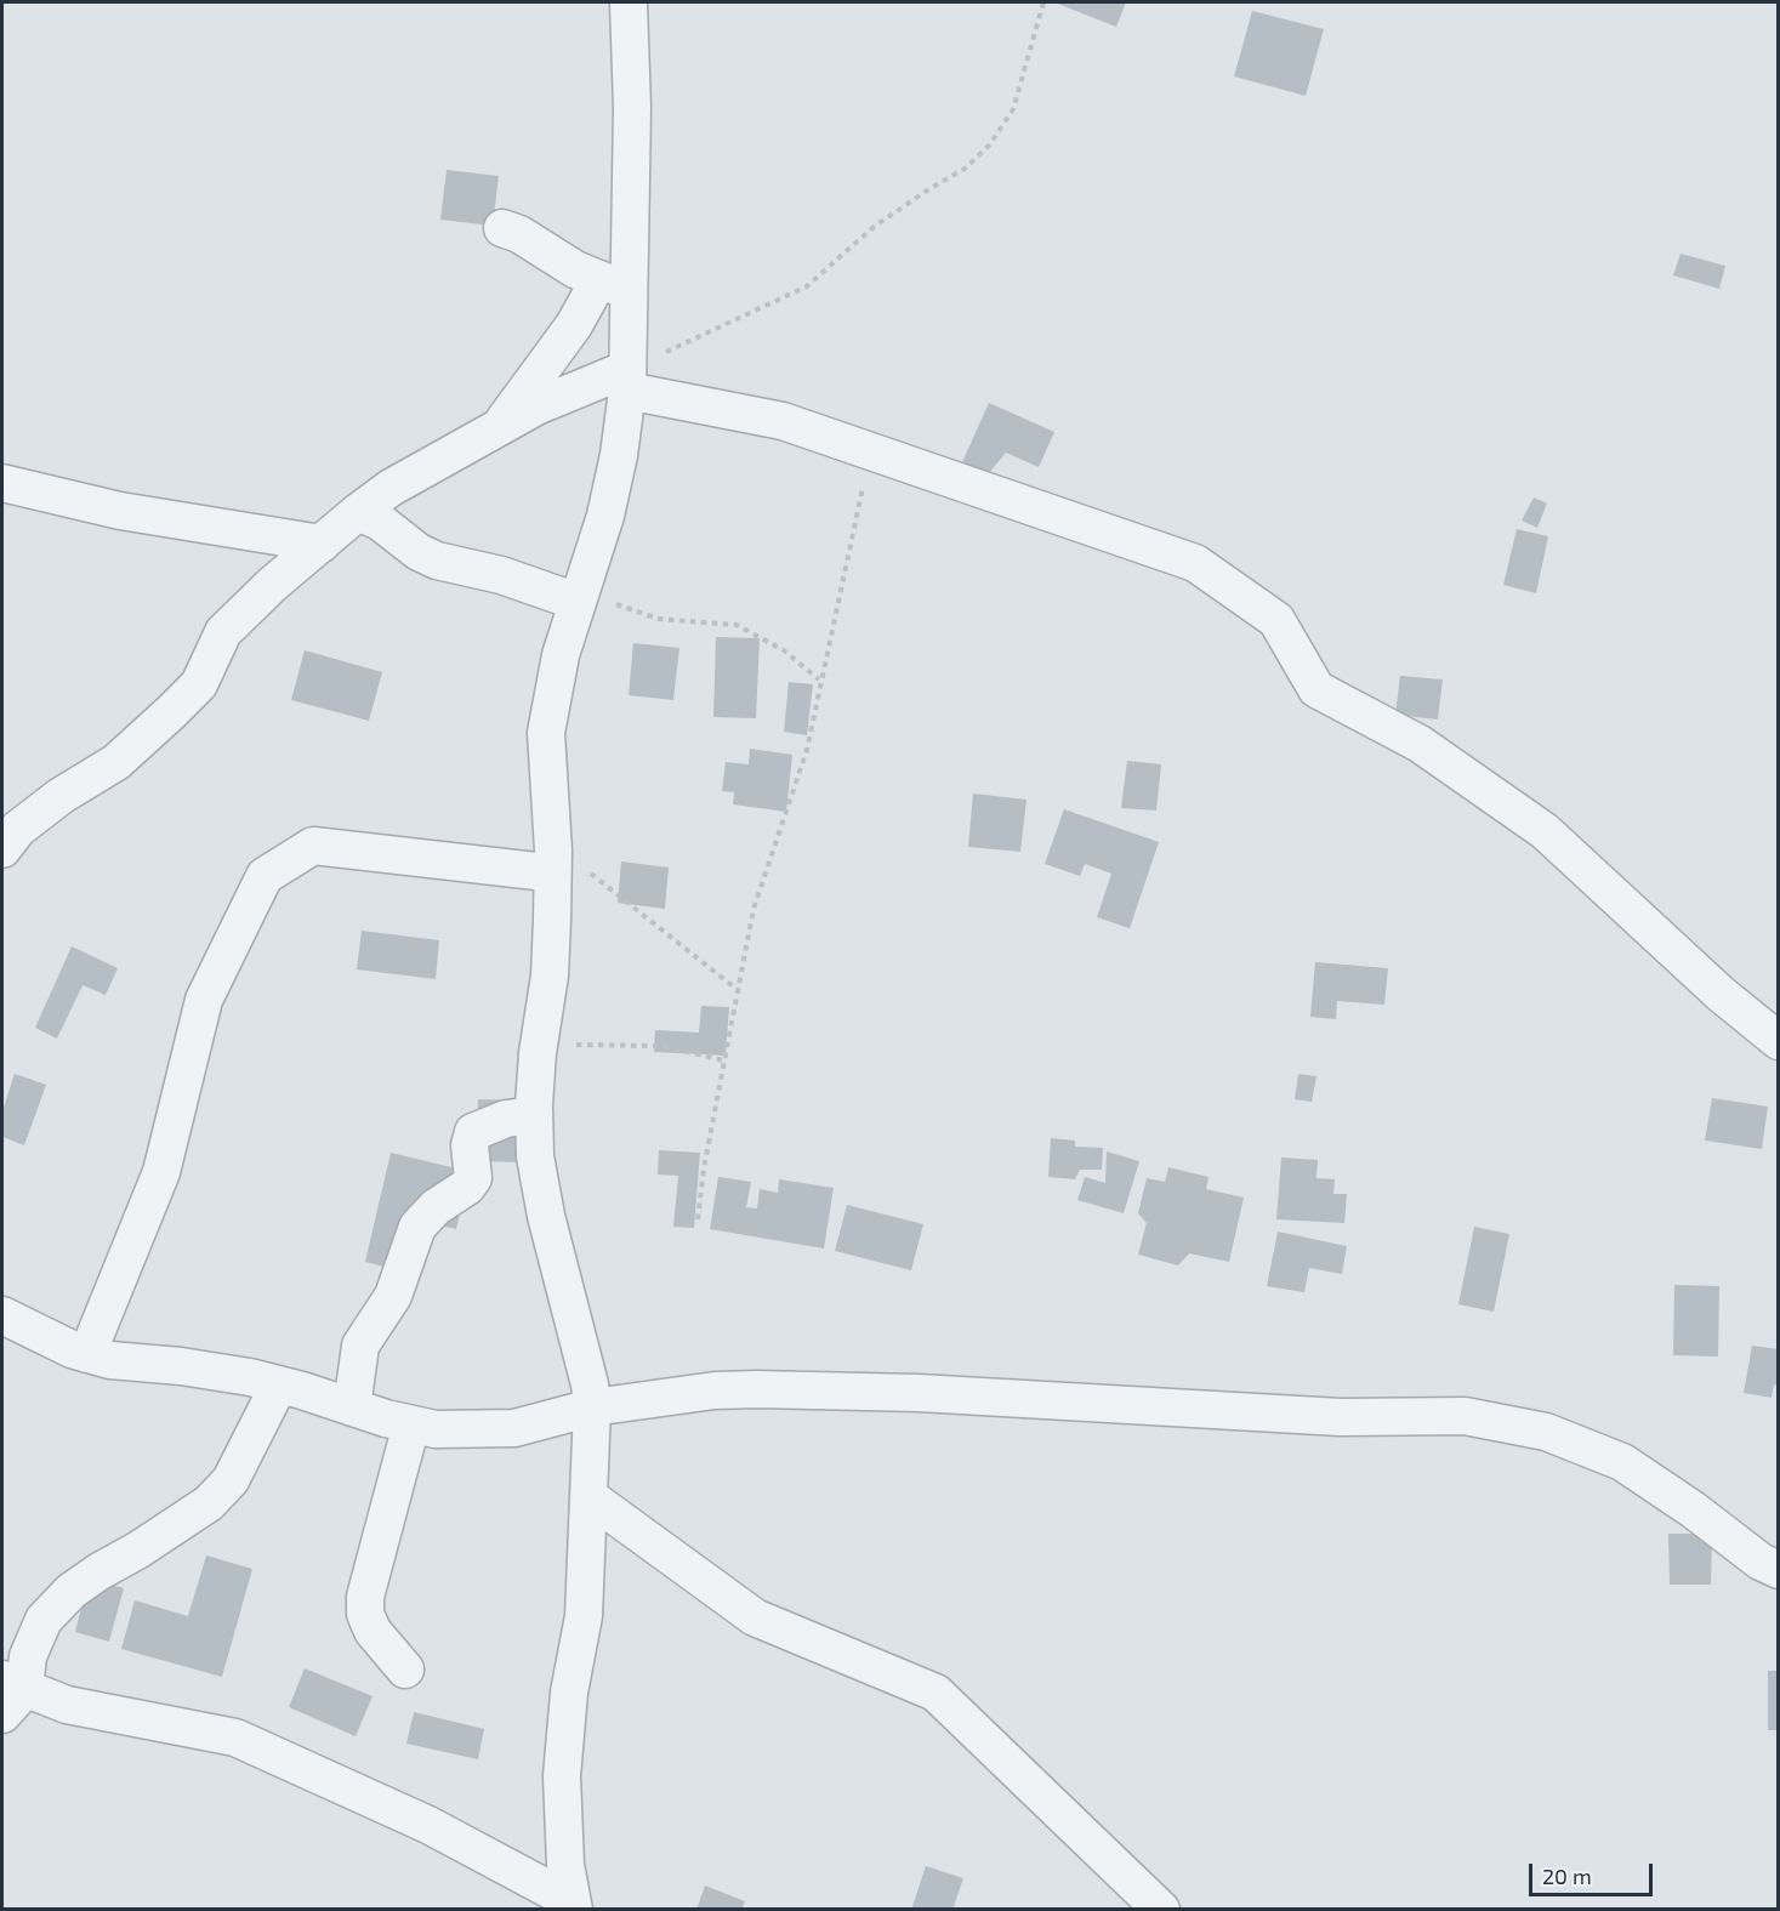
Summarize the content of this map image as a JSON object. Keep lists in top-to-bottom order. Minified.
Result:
{"scale_bar":"20 m"}
